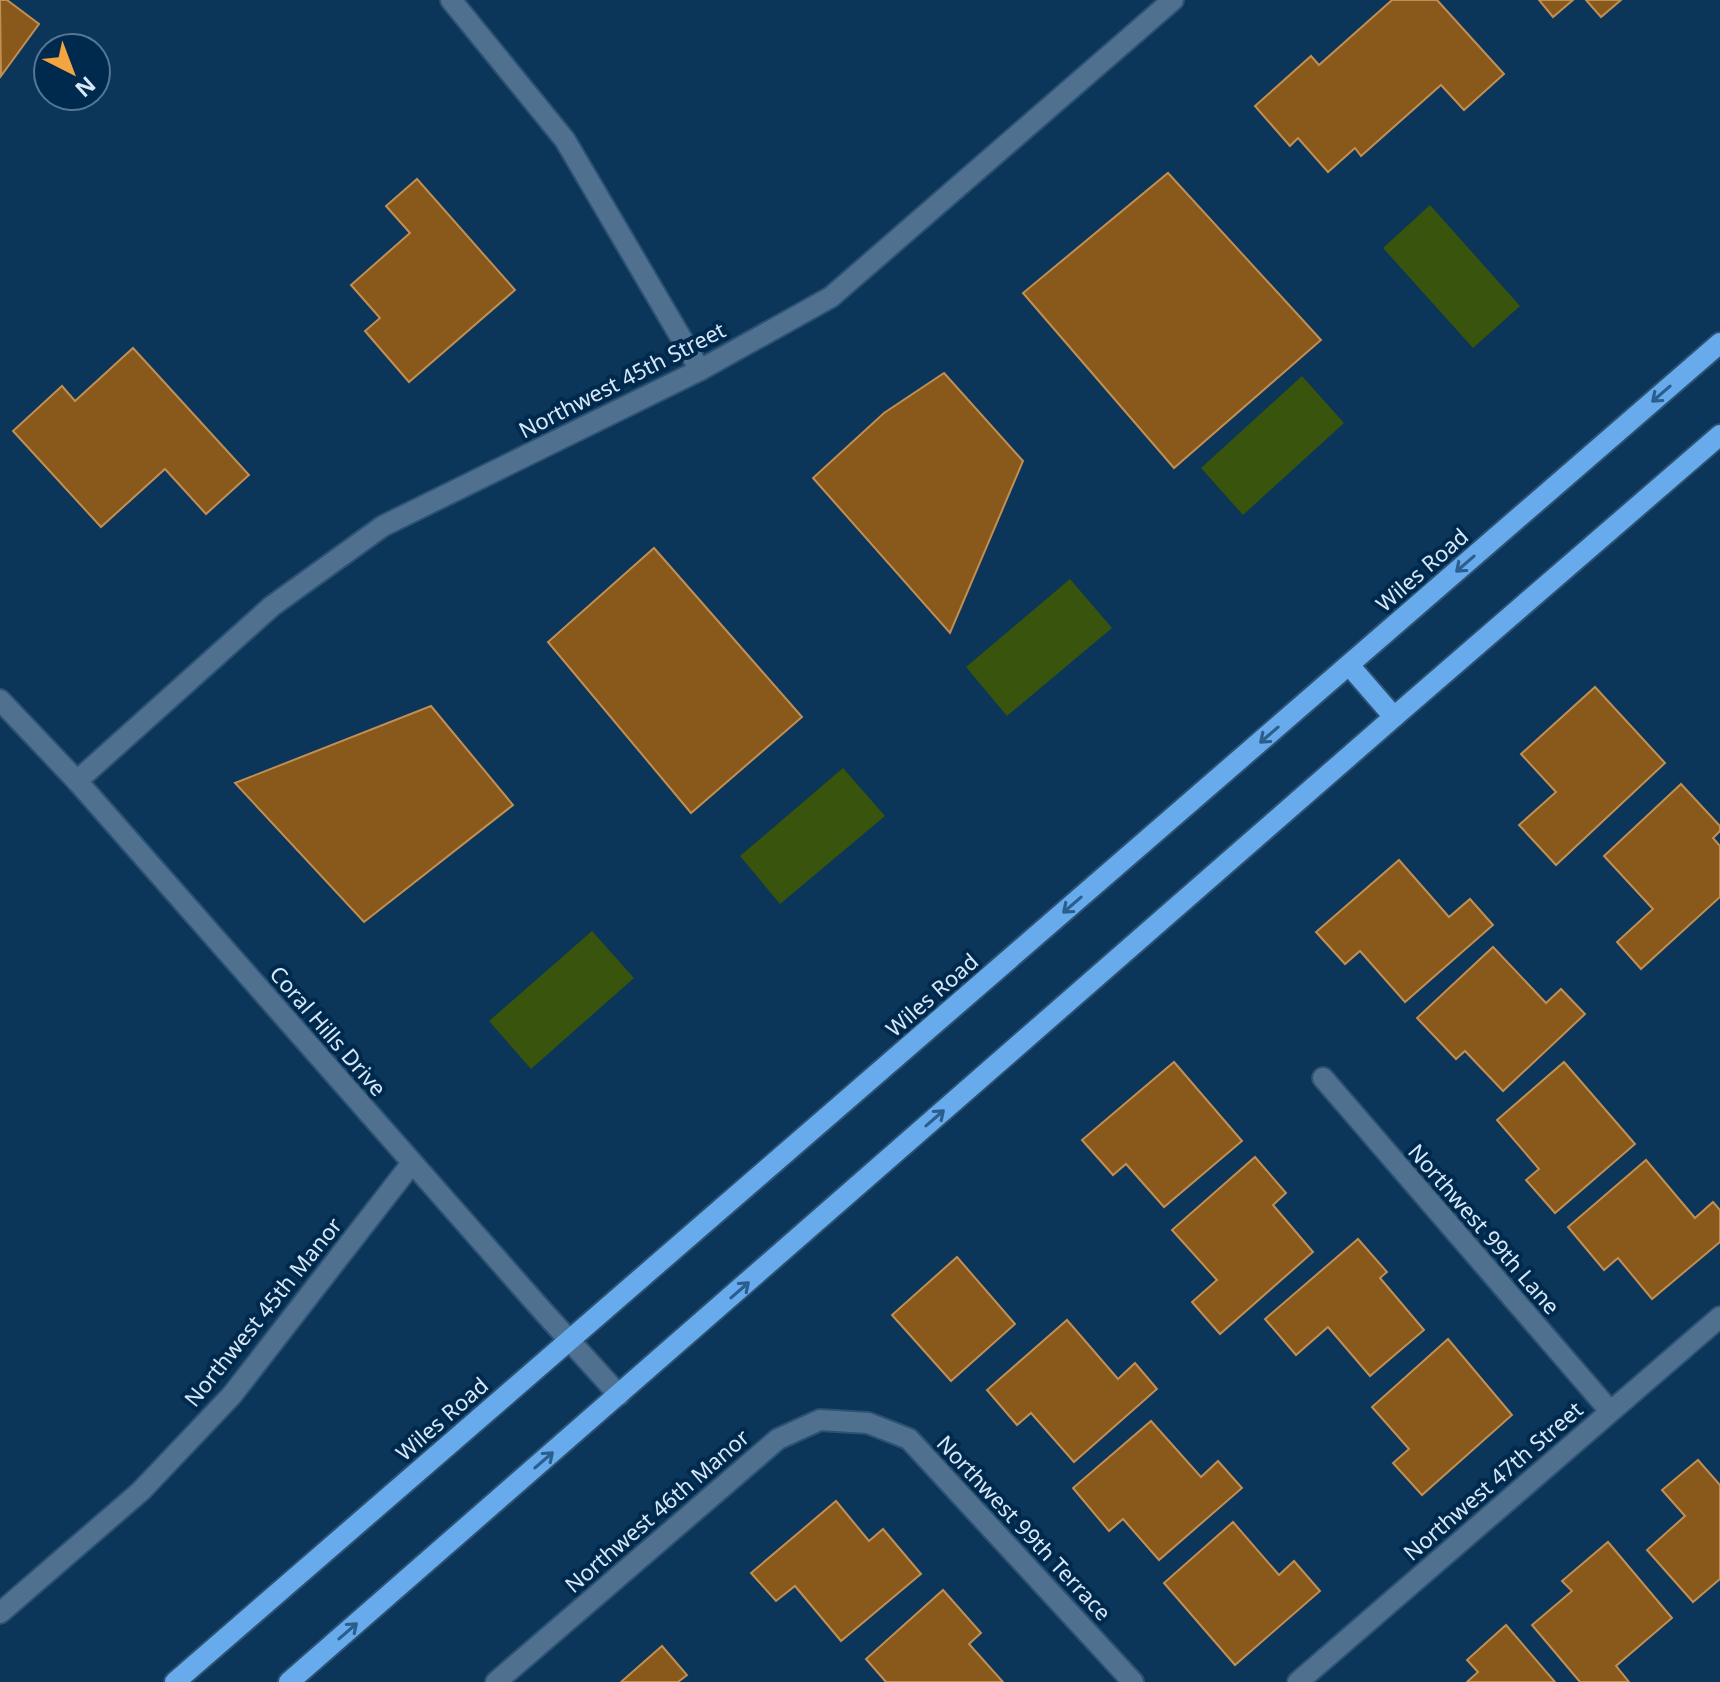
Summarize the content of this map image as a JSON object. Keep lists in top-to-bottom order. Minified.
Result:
{"streets":{"main road":["Wiles Road"],"street":["Northwest 45th Street","Coral Hills Drive","Northwest 99th Lane","Northwest 45th Manor","Northwest 47th Street","Northwest 46th Manor","Northwest 99th Terrace"]},"crossings":[["Northwest 45th Street","Coral Hills Drive"],["Wiles Road","Coral Hills Drive"],["Coral Hills Drive","Northwest 45th Manor"],["Northwest 99th Lane","Northwest 47th Street"],["Northwest 46th Manor","Northwest 99th Terrace"]],"north":"bottom right"}
